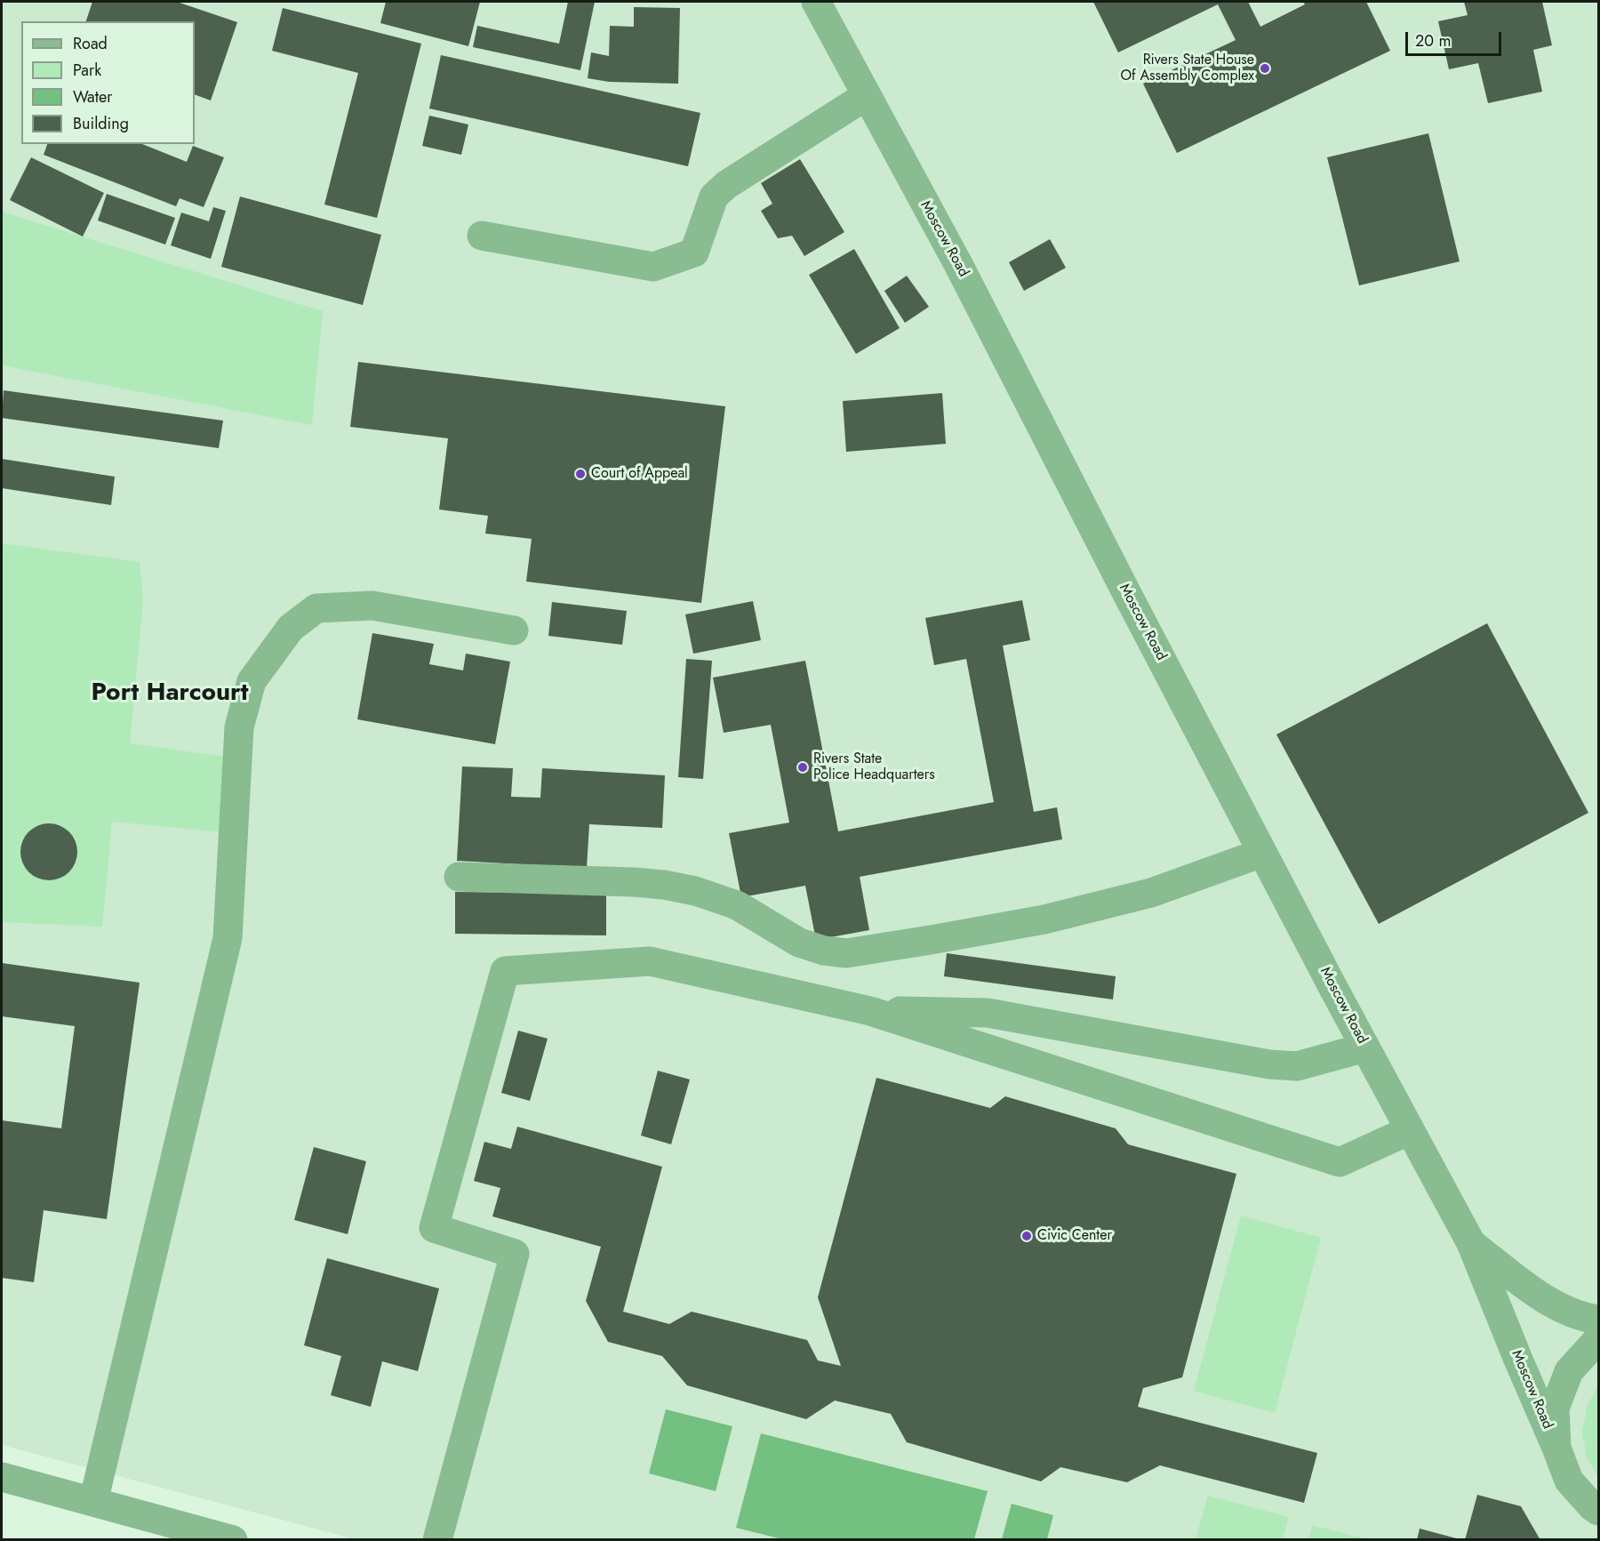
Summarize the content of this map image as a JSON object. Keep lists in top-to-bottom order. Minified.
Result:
{"streets":{"street":["Moscow Road"]},"districts":["Port Harcourt"],"places":["Rivers State House Of Assembly Complex","Court of Appeal","Rivers State Police Headquarters","Civic Center"],"legend":["Road","Park","Water","Building"],"scale_bar":"20 m"}
